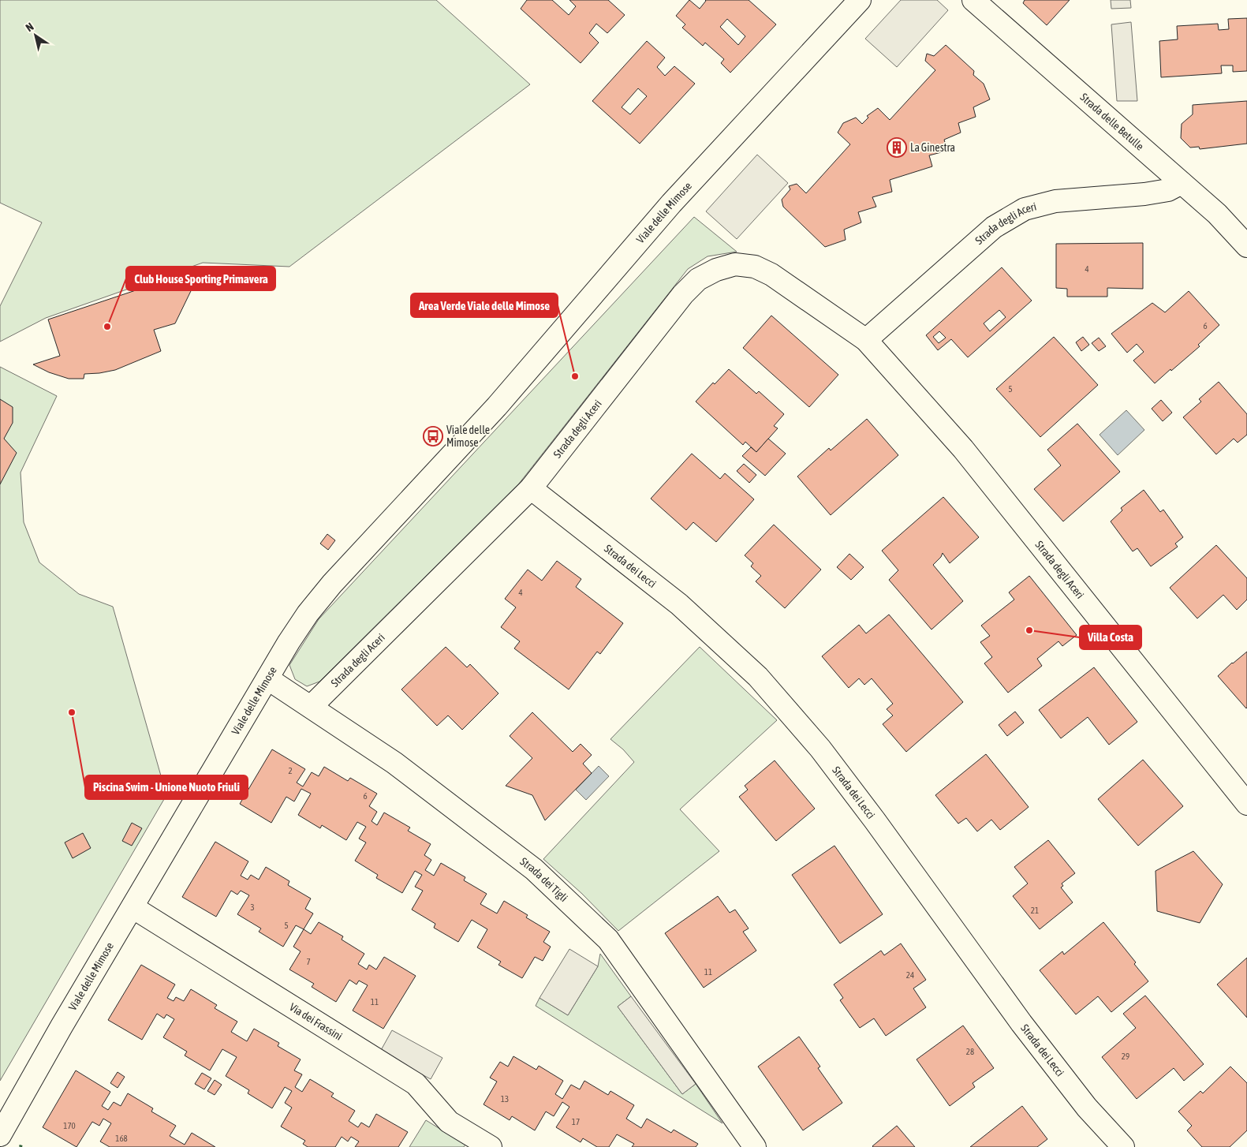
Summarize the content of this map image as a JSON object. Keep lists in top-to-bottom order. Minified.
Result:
{"streets":{"street":["Strada delle Betulle","Viale delle Mimose","Strada degli Aceri","Strada dei Lecci","Strada dei Tigli","Via dei Frassini"]},"crossings":[["Strada delle Betulle","Strada degli Aceri"],["Viale delle Mimose","Strada dei Tigli"],["Viale delle Mimose","Via dei Frassini"],["Strada degli Aceri","Strada dei Lecci"],["Strada degli Aceri","Strada dei Tigli"]],"places":{"building":["La Ginestra"],"other":["Club House Sporting Primavera","Area Verde Viale delle Mimose","Villa Costa","Piscina Swim - Unione Nuoto Friuli"],"bus stop":["Viale delle Mimose"]},"house_numbers":["4","6","5","4","2","6","3","21","5","7","11","24","11","28","29","13","17","170","168"],"north":"top left"}
